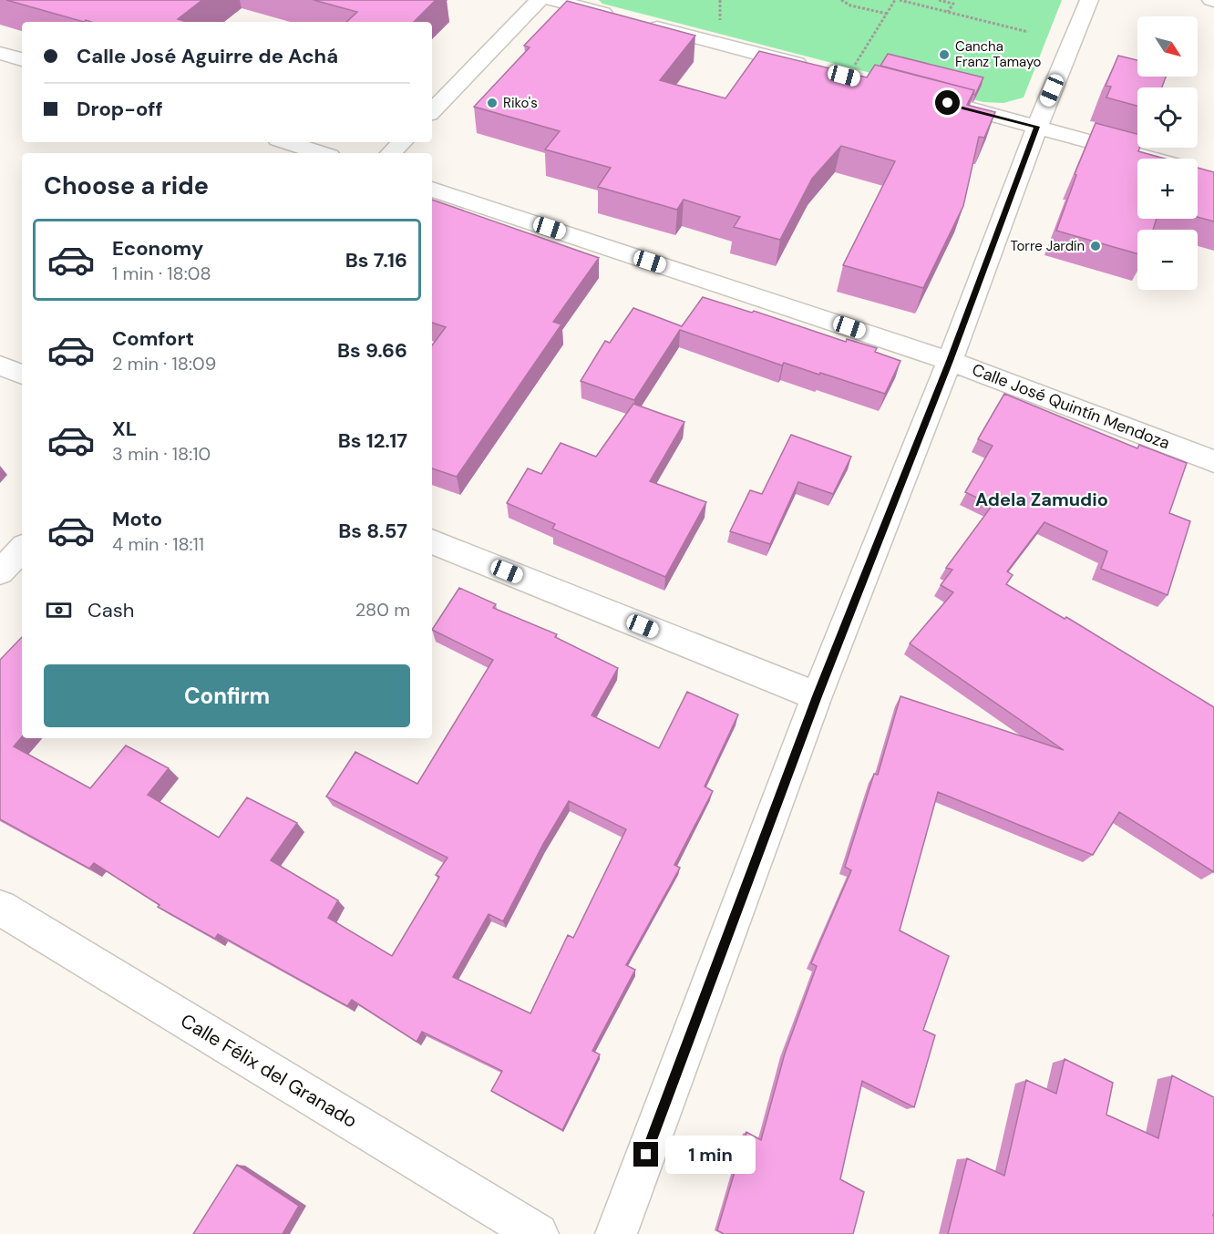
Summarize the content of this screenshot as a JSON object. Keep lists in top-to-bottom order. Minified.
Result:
{"streets":{"street":["Calle José Quintín Mendoza","Calle Félix del Granado"]},"districts":["Adela Zamudio"],"places":["Cancha Franz Tamayo","Riko's","Torre Jardín"],"north":"bottom right","page":{"map_buttons":["+","−"],"banner":["Calle José Aguirre de Achá","Drop-off"],"heading":"Choose a ride","list":[{"name":"Economy","note":"1 min · 18:08","value":"Bs 7.16"},{"name":"Comfort","note":"2 min · 18:09","value":"Bs 9.66"},{"name":"XL","note":"3 min · 18:10","value":"Bs 12.17"},{"name":"Moto","note":"4 min · 18:11","value":"Bs 8.57"}],"pay":["Cash","280 m"],"buttons":"Confirm","bubble":"1 min"}}
